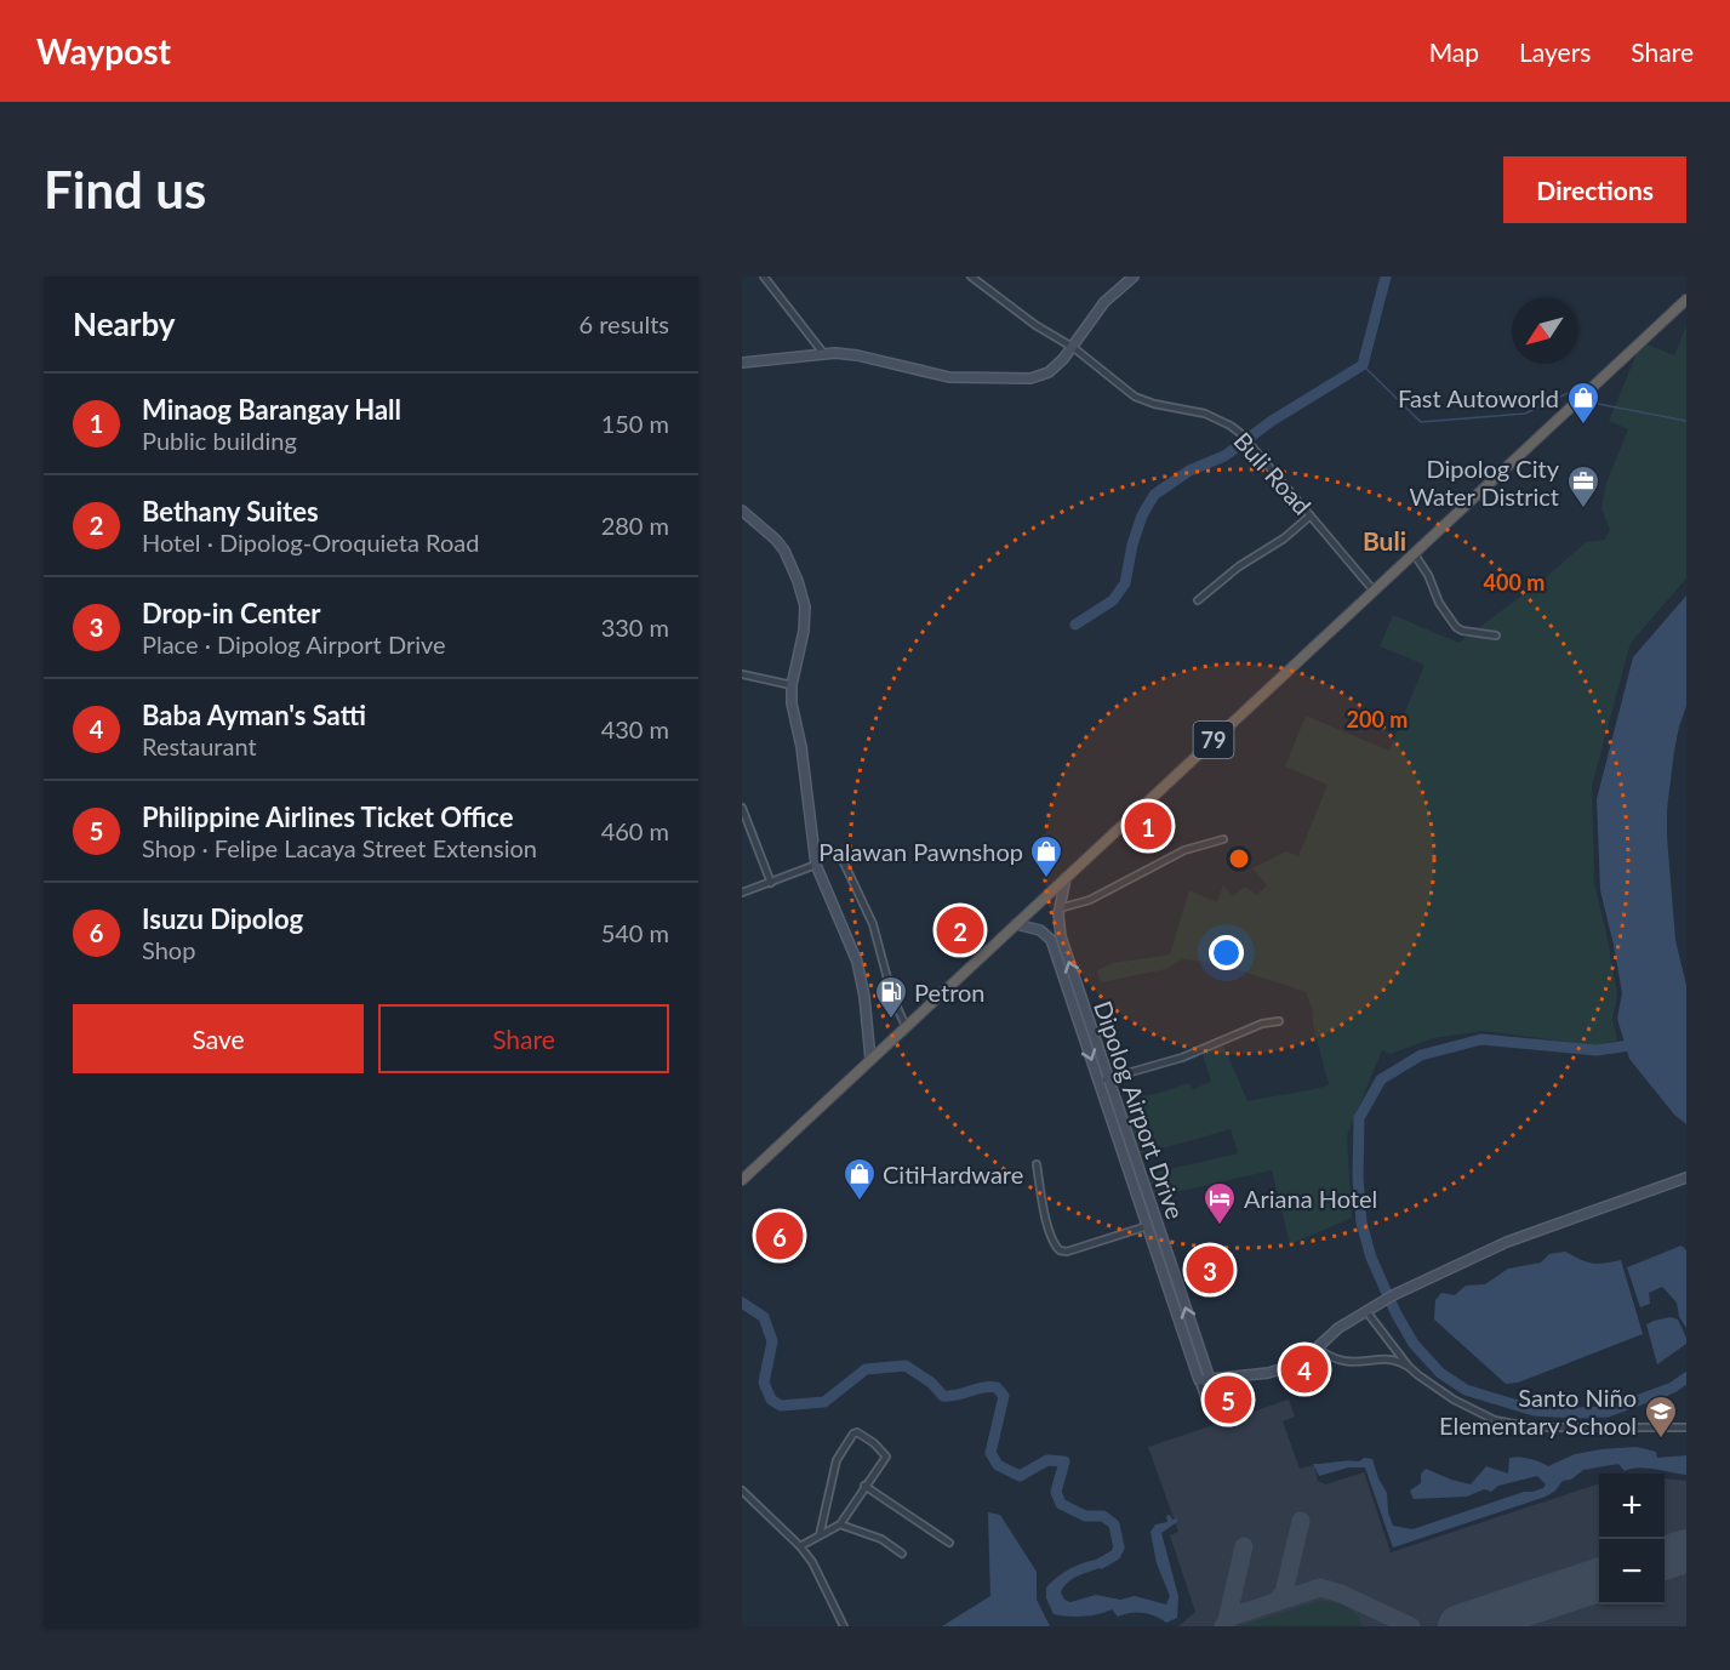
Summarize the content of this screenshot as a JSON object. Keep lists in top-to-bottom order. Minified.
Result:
{"streets":{"highway":["79"],"main road":["Dipolog Airport Drive"],"street":["Buli Road"]},"crossings":[["Buli Road","79"],["79","Dipolog Airport Drive"]],"districts":["Buli"],"places":{"shop":["Fast Autoworld","Palawan Pawnshop","CitiHardware"],"office":["Dipolog City Water District"],"fuel station":["Petron"],"hotel":["Ariana Hotel"],"school or university":["Santo Niño Elementary School"]},"north":"bottom left","page":{"header":"Waypost","nav":["Map","Layers","Share"],"buttons":["Directions",["Save","Share"]],"title":"Find us","heading":["Nearby","6 results"],"list":[{"mark":"1","name":"Minaog Barangay Hall","note":"Public building","value":"150 m"},{"mark":"2","name":"Bethany Suites","note":"Hotel · Dipolog-Oroquieta Road","value":"280 m"},{"mark":"3","name":"Drop-in Center","note":"Place · Dipolog Airport Drive","value":"330 m"},{"mark":"4","name":"Baba Ayman's Satti","note":"Restaurant","value":"430 m"},{"mark":"5","name":"Philippine Airlines Ticket Office","note":"Shop · Felipe Lacaya Street Extension","value":"460 m"},{"mark":"6","name":"Isuzu Dipolog","note":"Shop","value":"540 m"}],"pins":["1","2","6","3","4","5"],"map_buttons":["+","−"]},"rings":["400 m","200 m"]}
